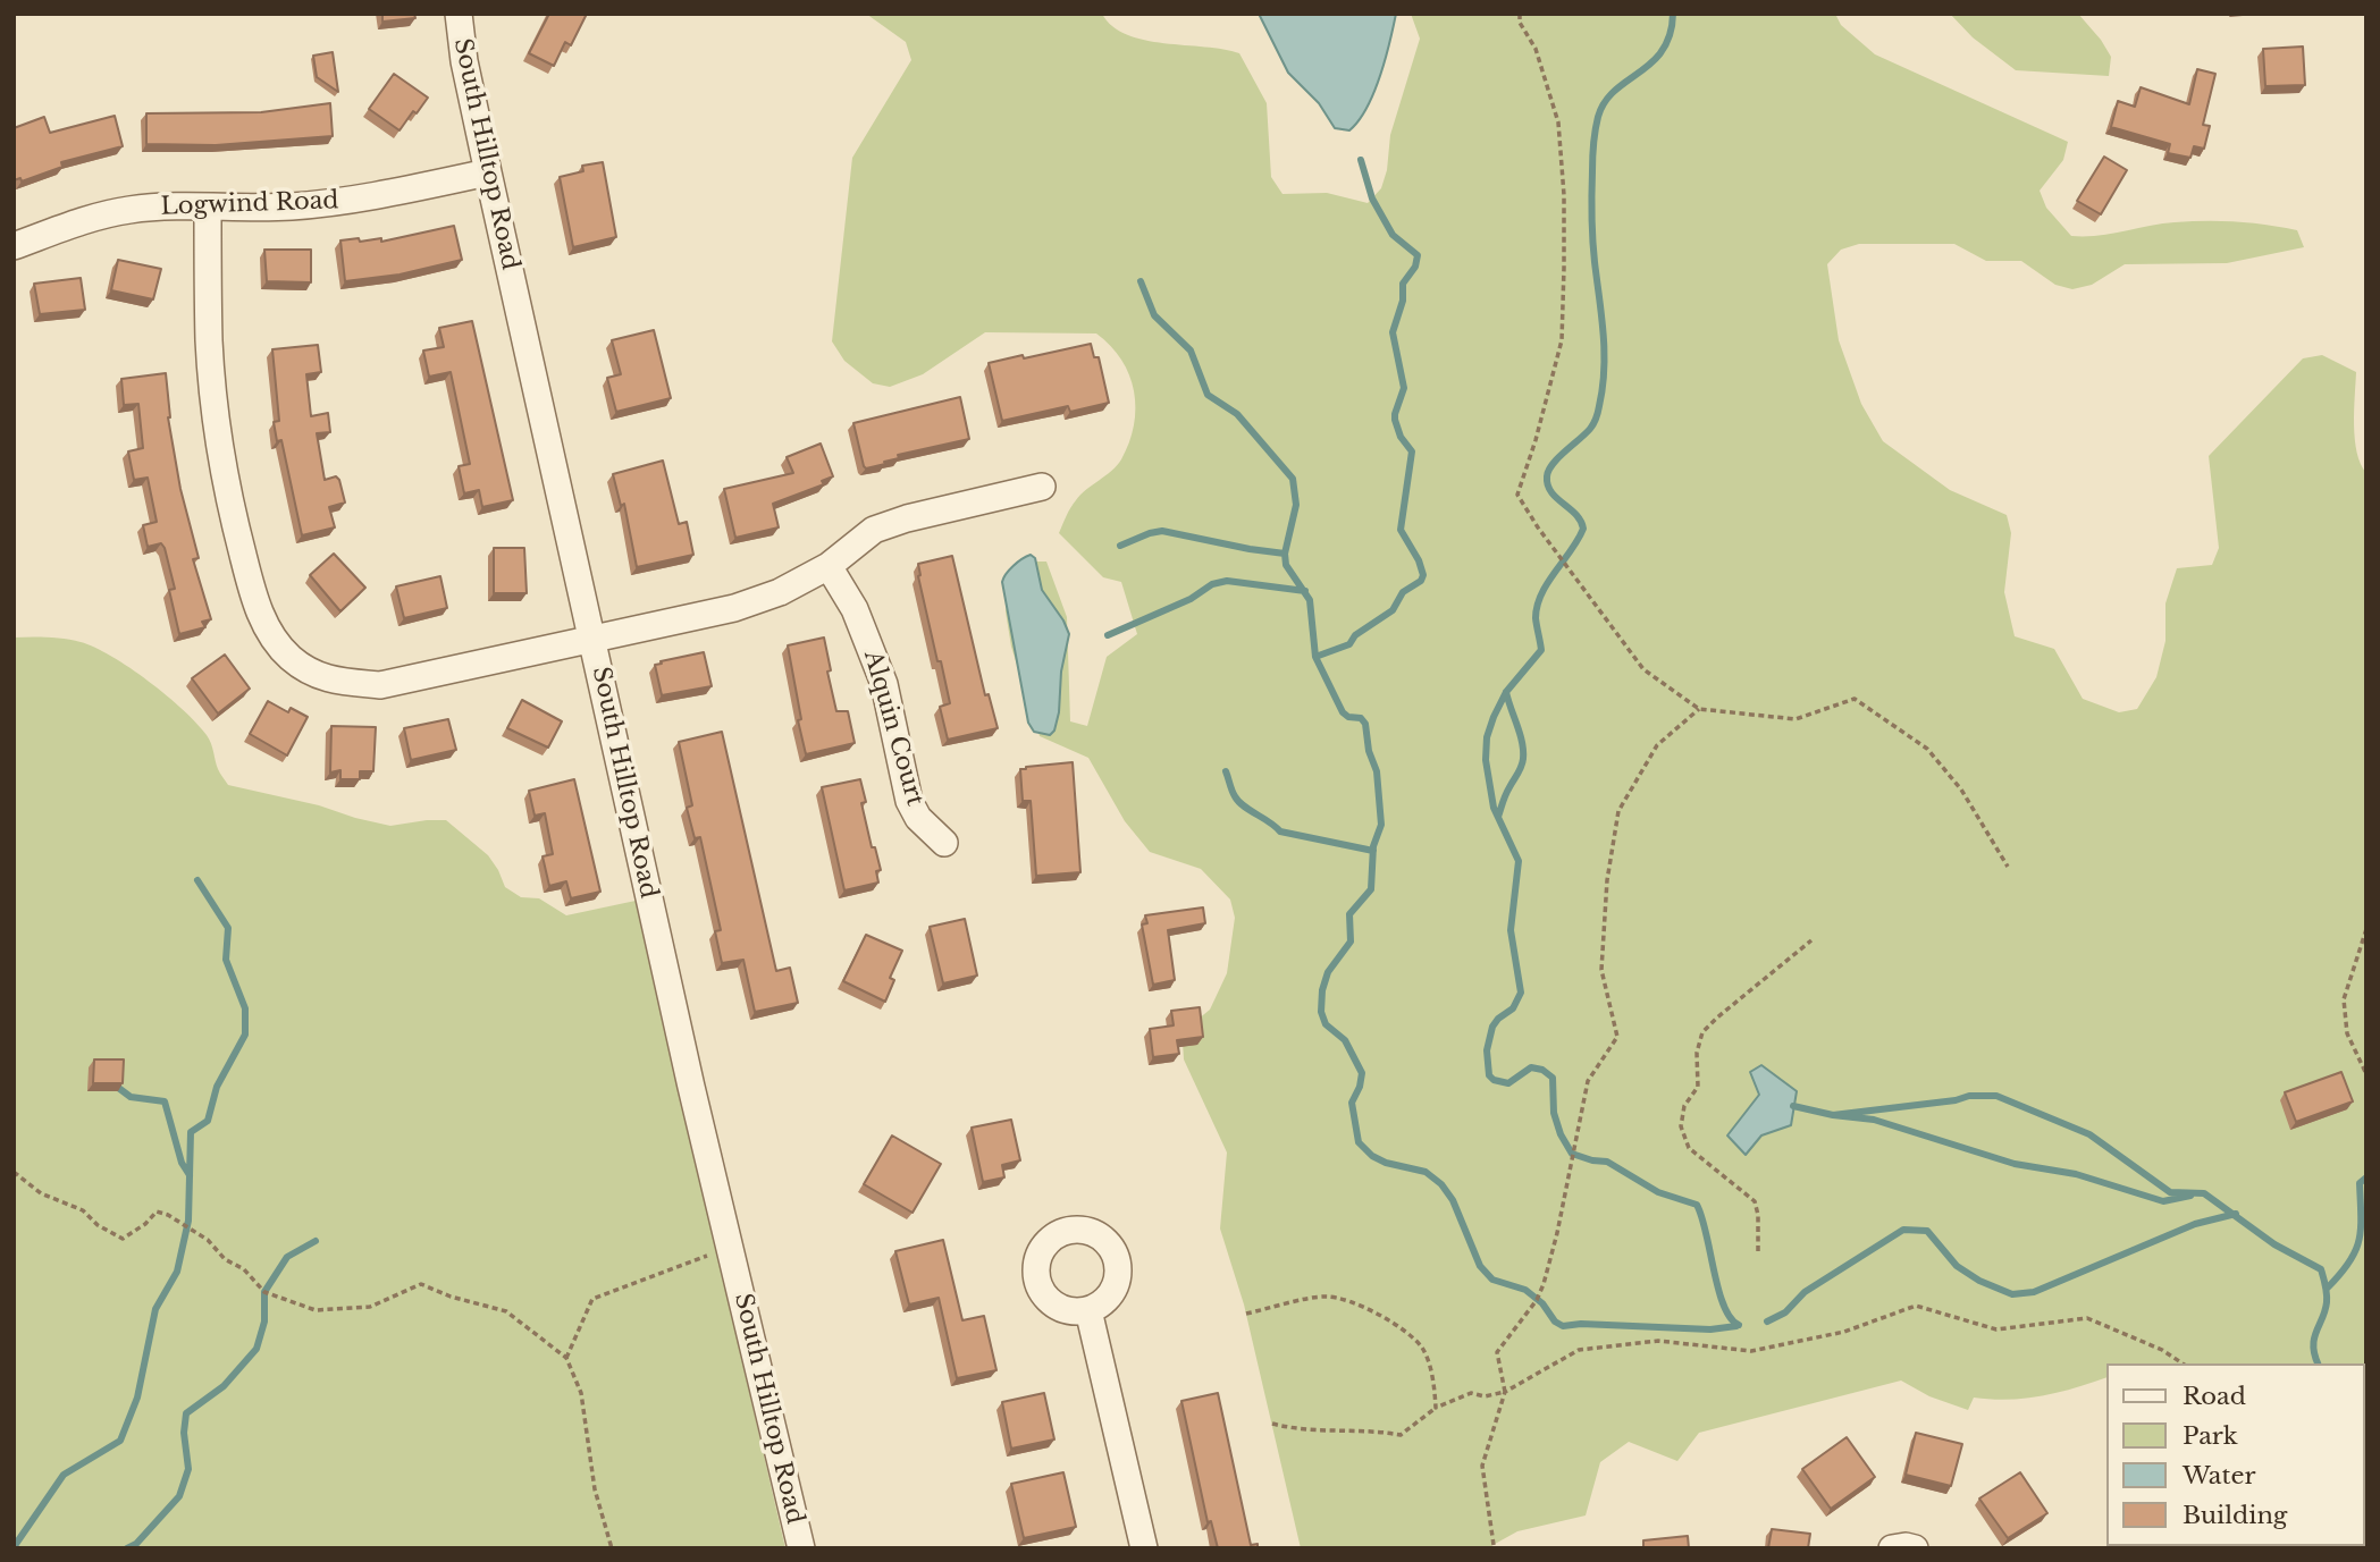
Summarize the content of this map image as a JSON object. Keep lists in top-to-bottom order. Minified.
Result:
{"streets":{"street":["South Hilltop Road","Logwind Road","Alquin Court"]},"crossings":[["South Hilltop Road","Logwind Road"]],"legend":["Road","Park","Water","Building"]}
